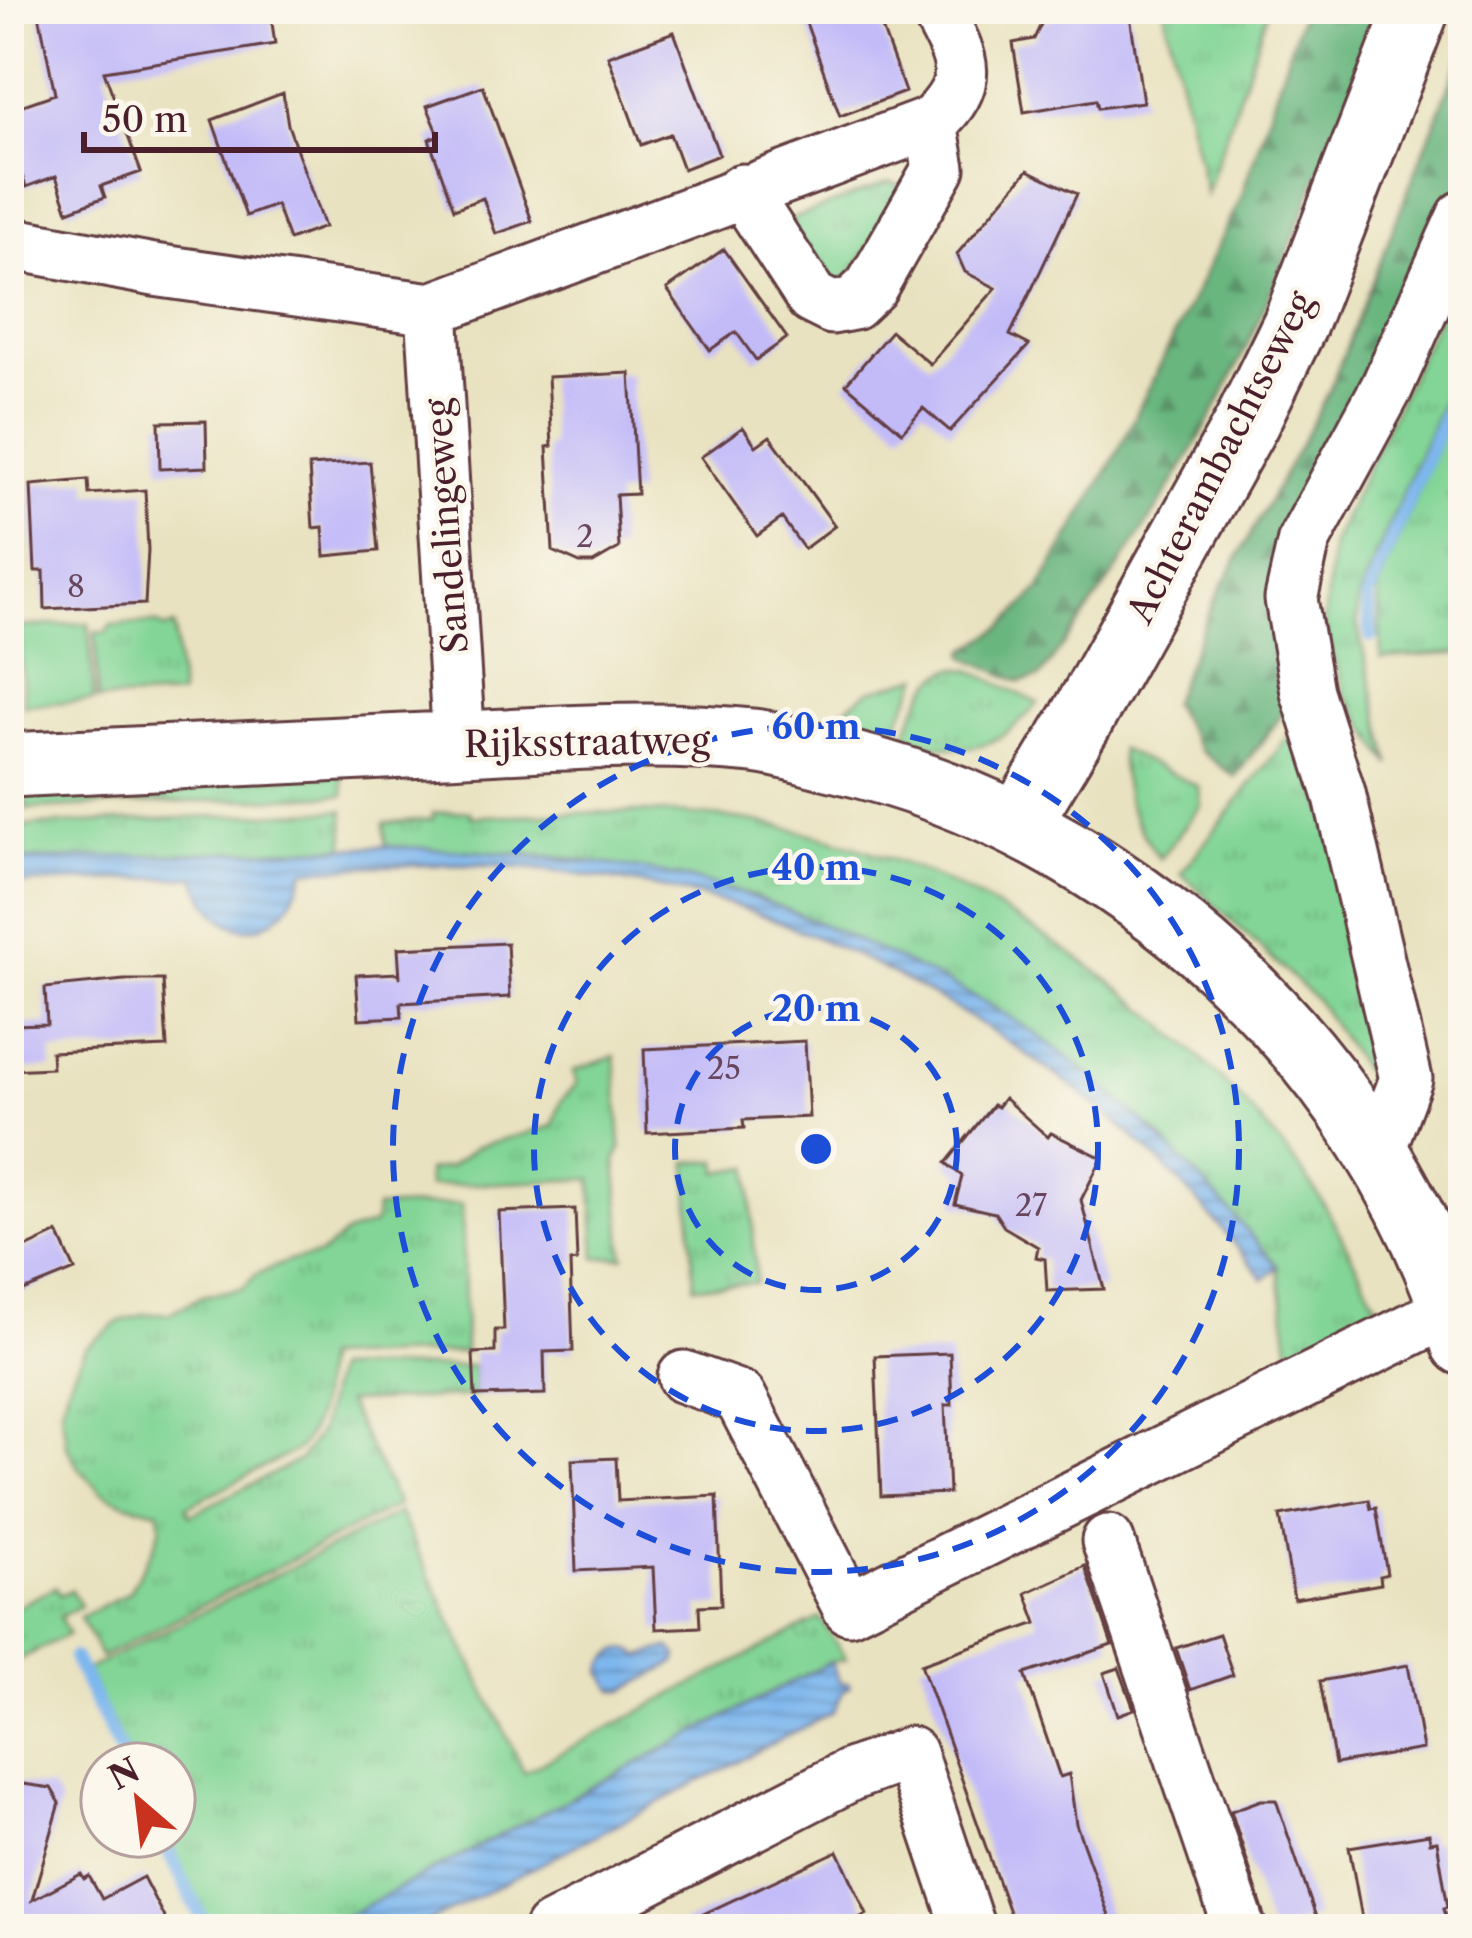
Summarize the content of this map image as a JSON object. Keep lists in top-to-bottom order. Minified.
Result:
{"streets":{"street":["Achterambachtseweg","Sandelingeweg","Rijksstraatweg"]},"crossings":[["Achterambachtseweg","Rijksstraatweg"],["Sandelingeweg","Rijksstraatweg"]],"house_numbers":["2","8","25","27"],"scale_bar":"50 m","north":"top left","rings":["60 m","40 m","20 m"]}
